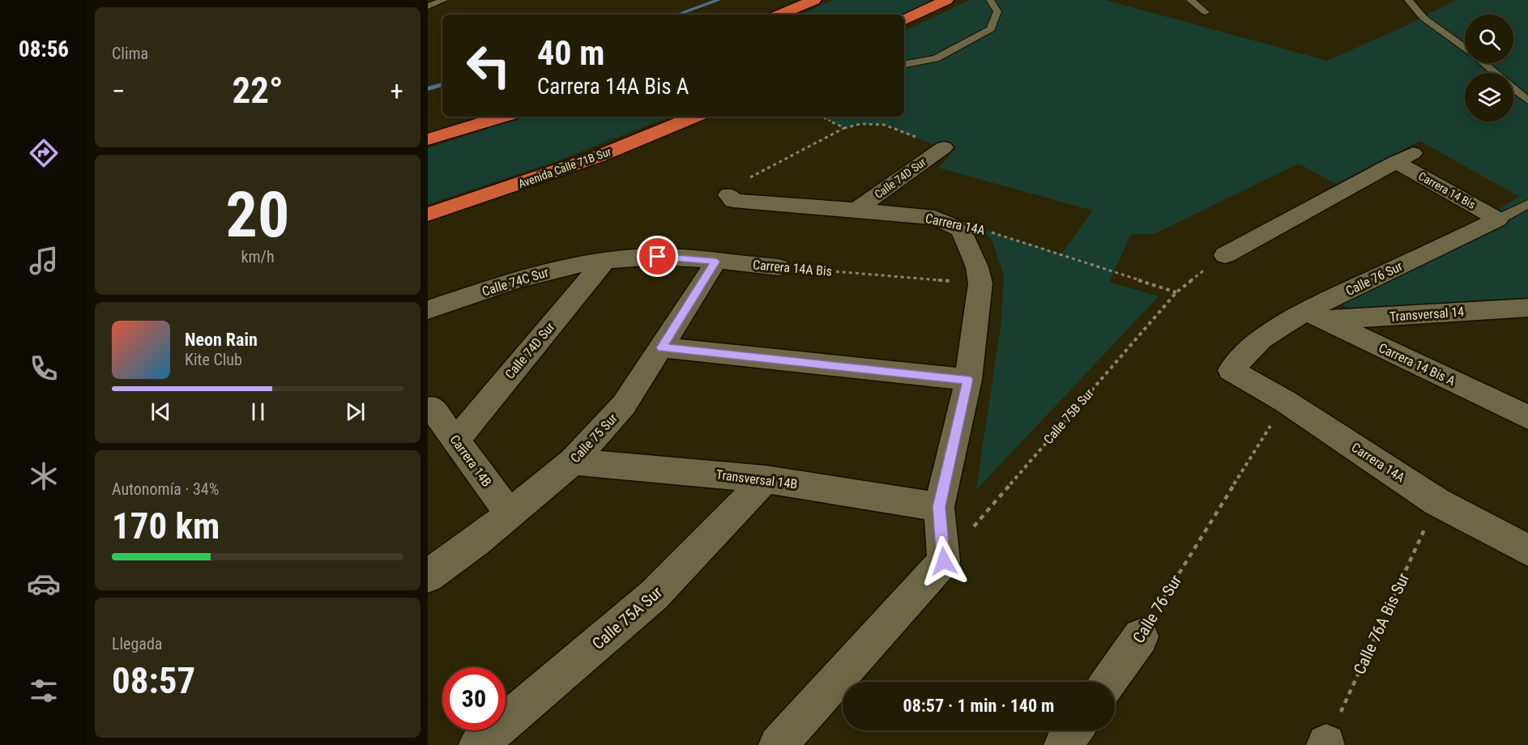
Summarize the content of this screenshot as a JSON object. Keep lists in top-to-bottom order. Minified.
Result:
{"streets":{"highway":["Avenida Calle 71B Sur"],"street":["Calle 74D Sur","Carrera 14 Bis","Carrera 14A","Carrera 14A Bis","Calle 76 Sur","Calle 74C Sur","Transversal 14","Carrera 14 Bis A","Calle 75 Sur","Carrera 14B","Transversal 14B","Calle 75A Sur"],"path":["Calle 75B Sur","Calle 76A Bis Sur"]},"crossings":[["Calle 74D Sur","Carrera 14A"],["Calle 74D Sur","Carrera 14A Bis"],["Calle 74D Sur","Calle 74C Sur"],["Calle 74D Sur","Carrera 14B"],["Carrera 14 Bis","Calle 76 Sur"],["Carrera 14 Bis","Calle 75B Sur"],["Carrera 14A","Calle 76 Sur"],["Carrera 14A","Calle 75B Sur"],["Carrera 14A","Calle 76A Bis Sur"],["Carrera 14A Bis","Calle 74C Sur"],["Carrera 14A Bis","Calle 75 Sur"],["Calle 76 Sur","Transversal 14"],["Calle 76 Sur","Carrera 14 Bis A"],["Transversal 14","Carrera 14 Bis A"],["Calle 75 Sur","Carrera 14B"],["Calle 75 Sur","Transversal 14B"],["Transversal 14B","Calle 75A Sur"]],"page":{"tabs":"08:56","tile":["Clima",["20","km/h"],["Autonomía · 34%","170 km"],["Llegada","08:57"]],"turn":["40 m","Carrera 14A Bis A"],"heat":["−","22°","+"],"song":["Neon Rain","Kite Club"],"limit":"30","trip":"08:57 · 1 min · 140 m"}}
